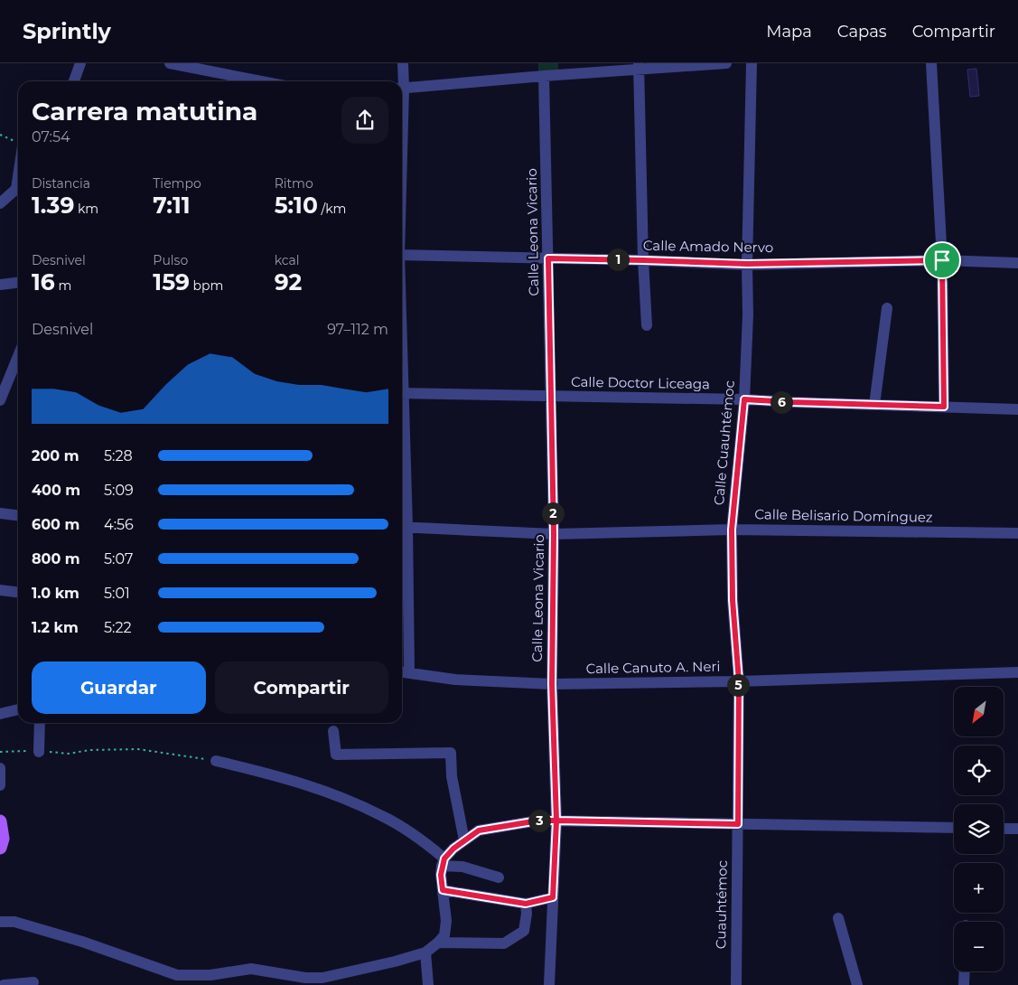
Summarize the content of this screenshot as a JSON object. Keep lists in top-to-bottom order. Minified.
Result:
{"streets":{"street":["Calle Leona Vicario","Calle Amado Nervo","Calle Doctor Liceaga","Calle Cuauhtémoc","Calle Belisario Domínguez","Calle Canuto A. Neri","Cuauhtémoc"]},"crossings":[["Calle Leona Vicario","Calle Amado Nervo"],["Calle Leona Vicario","Calle Doctor Liceaga"],["Calle Leona Vicario","Calle Belisario Domínguez"],["Calle Leona Vicario","Calle Canuto A. Neri"],["Calle Amado Nervo","Calle Cuauhtémoc"],["Calle Doctor Liceaga","Calle Cuauhtémoc"],["Calle Cuauhtémoc","Calle Belisario Domínguez"],["Calle Cuauhtémoc","Calle Canuto A. Neri"],["Calle Cuauhtémoc","Cuauhtémoc"]],"north":"bottom left","page":{"header":"Sprintly","nav":["Mapa","Capas","Compartir"],"heading":["Carrera matutina","07:54"],"stats":[["Distancia","1.39 km"],["Tiempo","7:11"],["Ritmo","5:10 /km"],["Desnivel","16 m"],["Pulso","159 bpm"],["kcal","92"]],"pins":["1","6","2","5","3"],"chart":["Desnivel","97–112 m"],"list":[{"name":"200 m","note":"5:28"},{"name":"400 m","note":"5:09"},{"name":"600 m","note":"4:56"},{"name":"800 m","note":"5:07"},{"name":"1.0 km","note":"5:01"},{"name":"1.2 km","note":"5:22"}],"buttons":["Guardar","Compartir"],"map_buttons":["+","−"]}}
